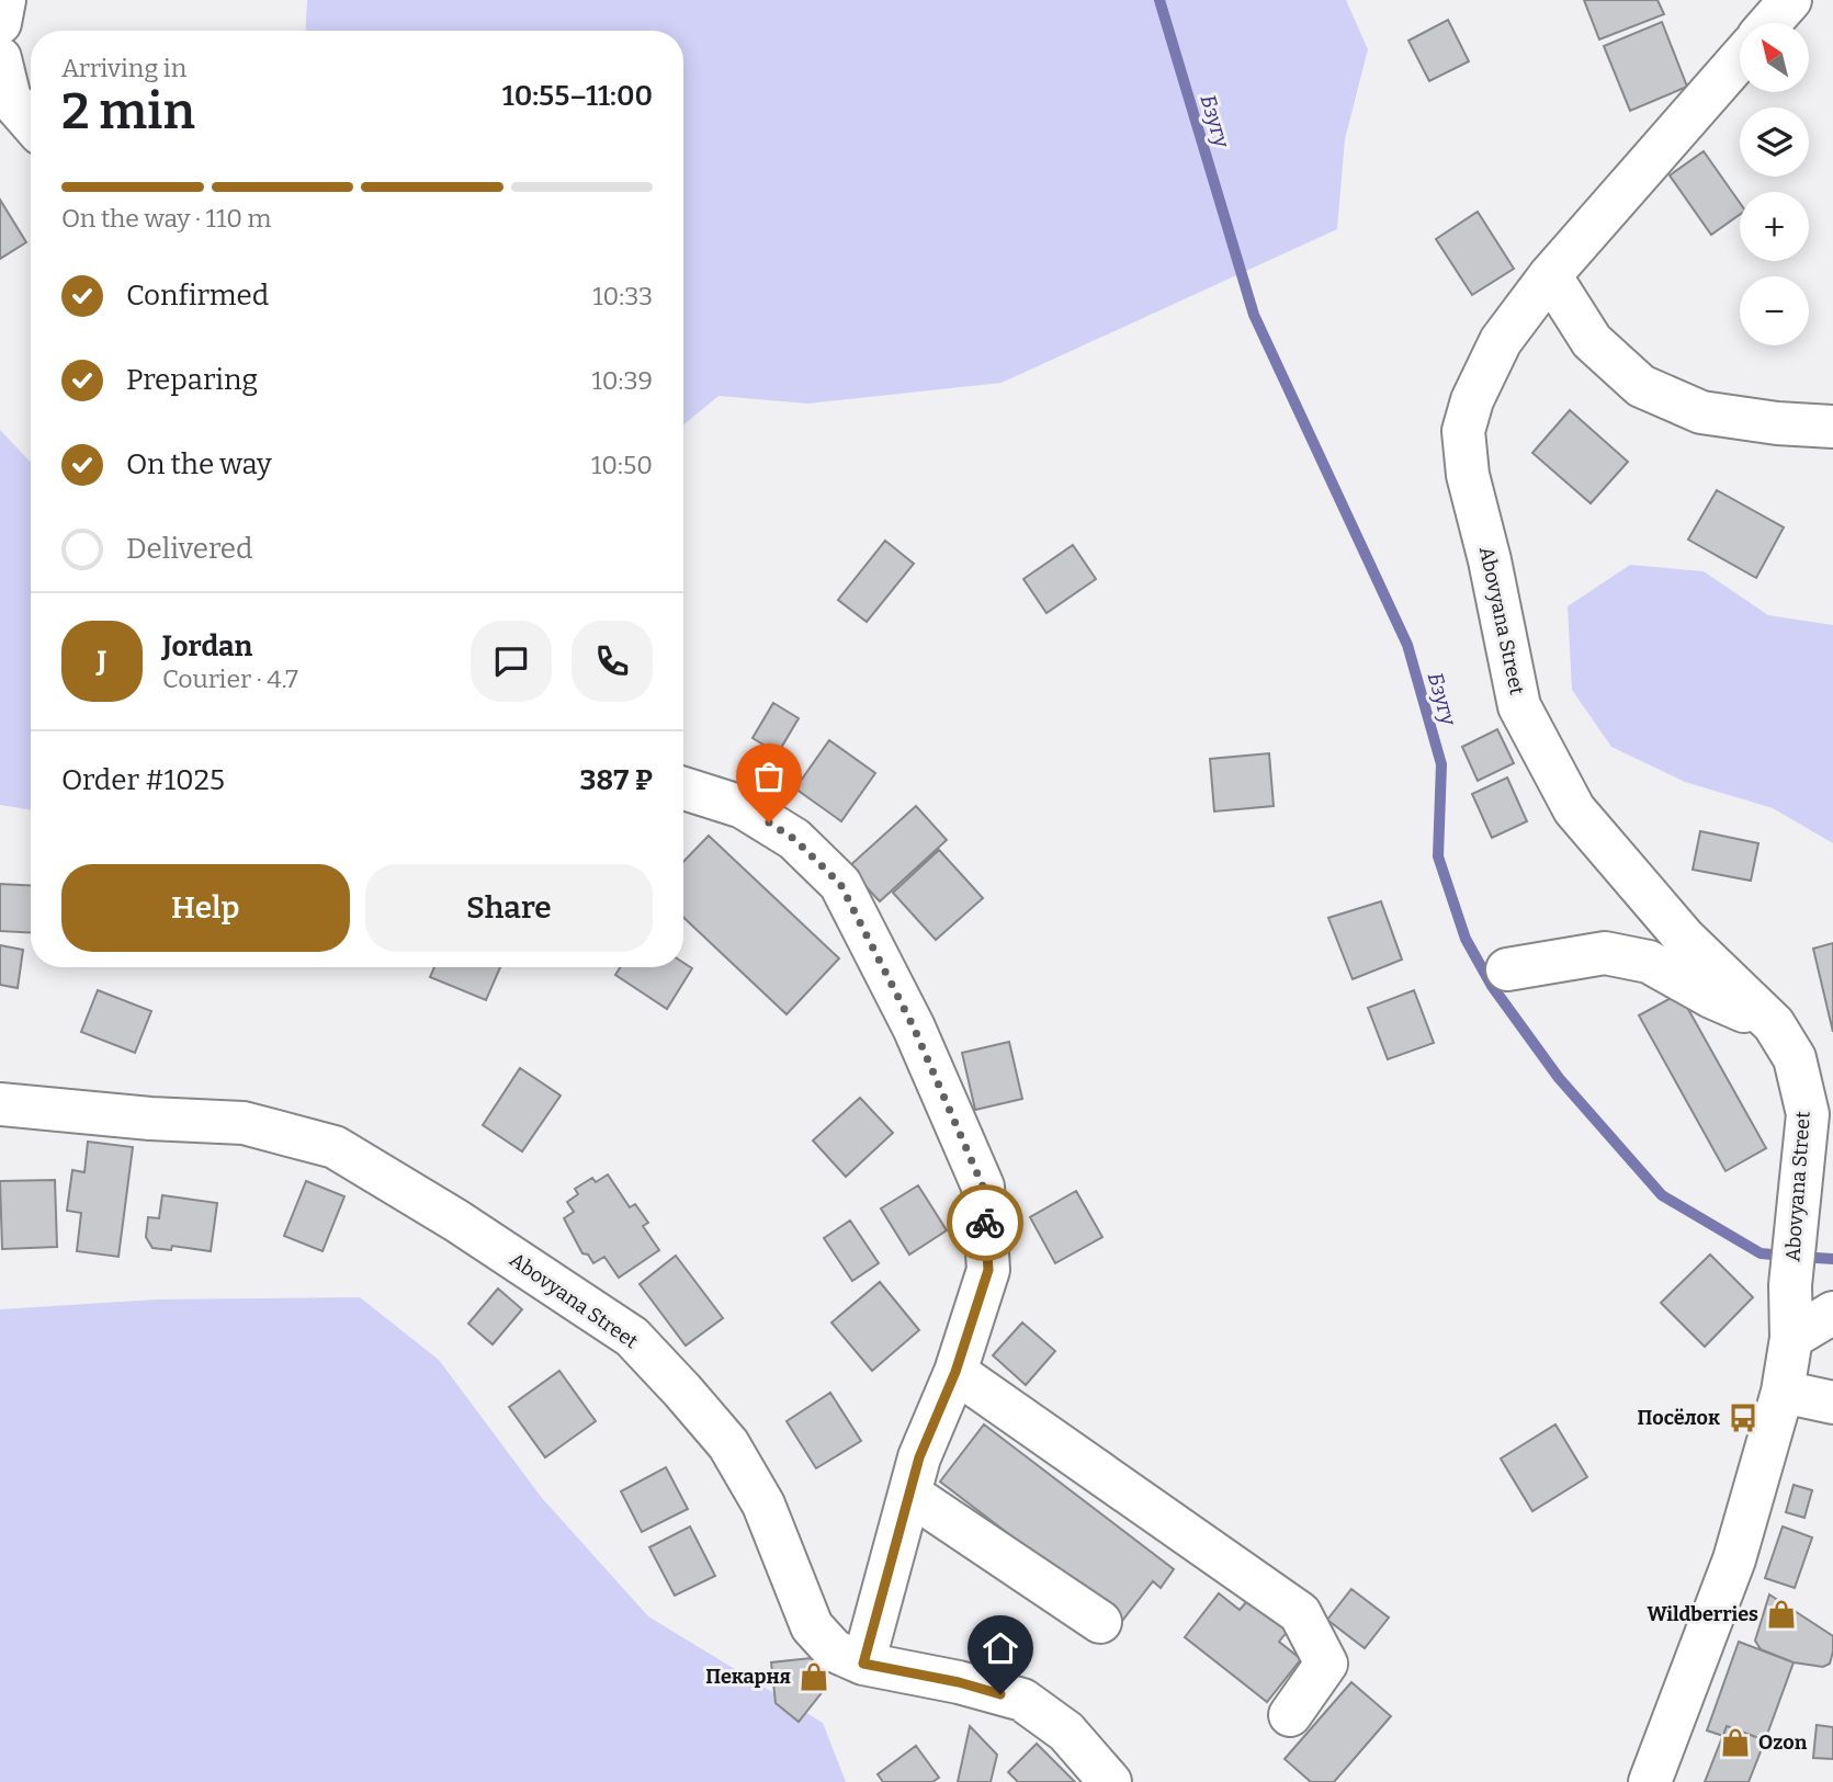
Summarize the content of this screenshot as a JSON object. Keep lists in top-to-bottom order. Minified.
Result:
{"streets":{"street":["Abovyana Street"]},"water":["Бзугу"],"places":{"bus stop":["Посёлок"],"shop":["Wildberries","Пекарня","Ozon"]},"north":"top left","page":{"map_buttons":["+","−"],"heading":["2 min","Arriving in","10:55–11:00"],"panel":["Jordan","Courier · 4.7","Order #1025","387 ₽"],"bar":"On the way · 110 m","list":[["Confirmed","10:33"],["Preparing","10:39"],["On the way","10:50"],"Delivered"],"round":"J","buttons":["Help","Share"]}}
